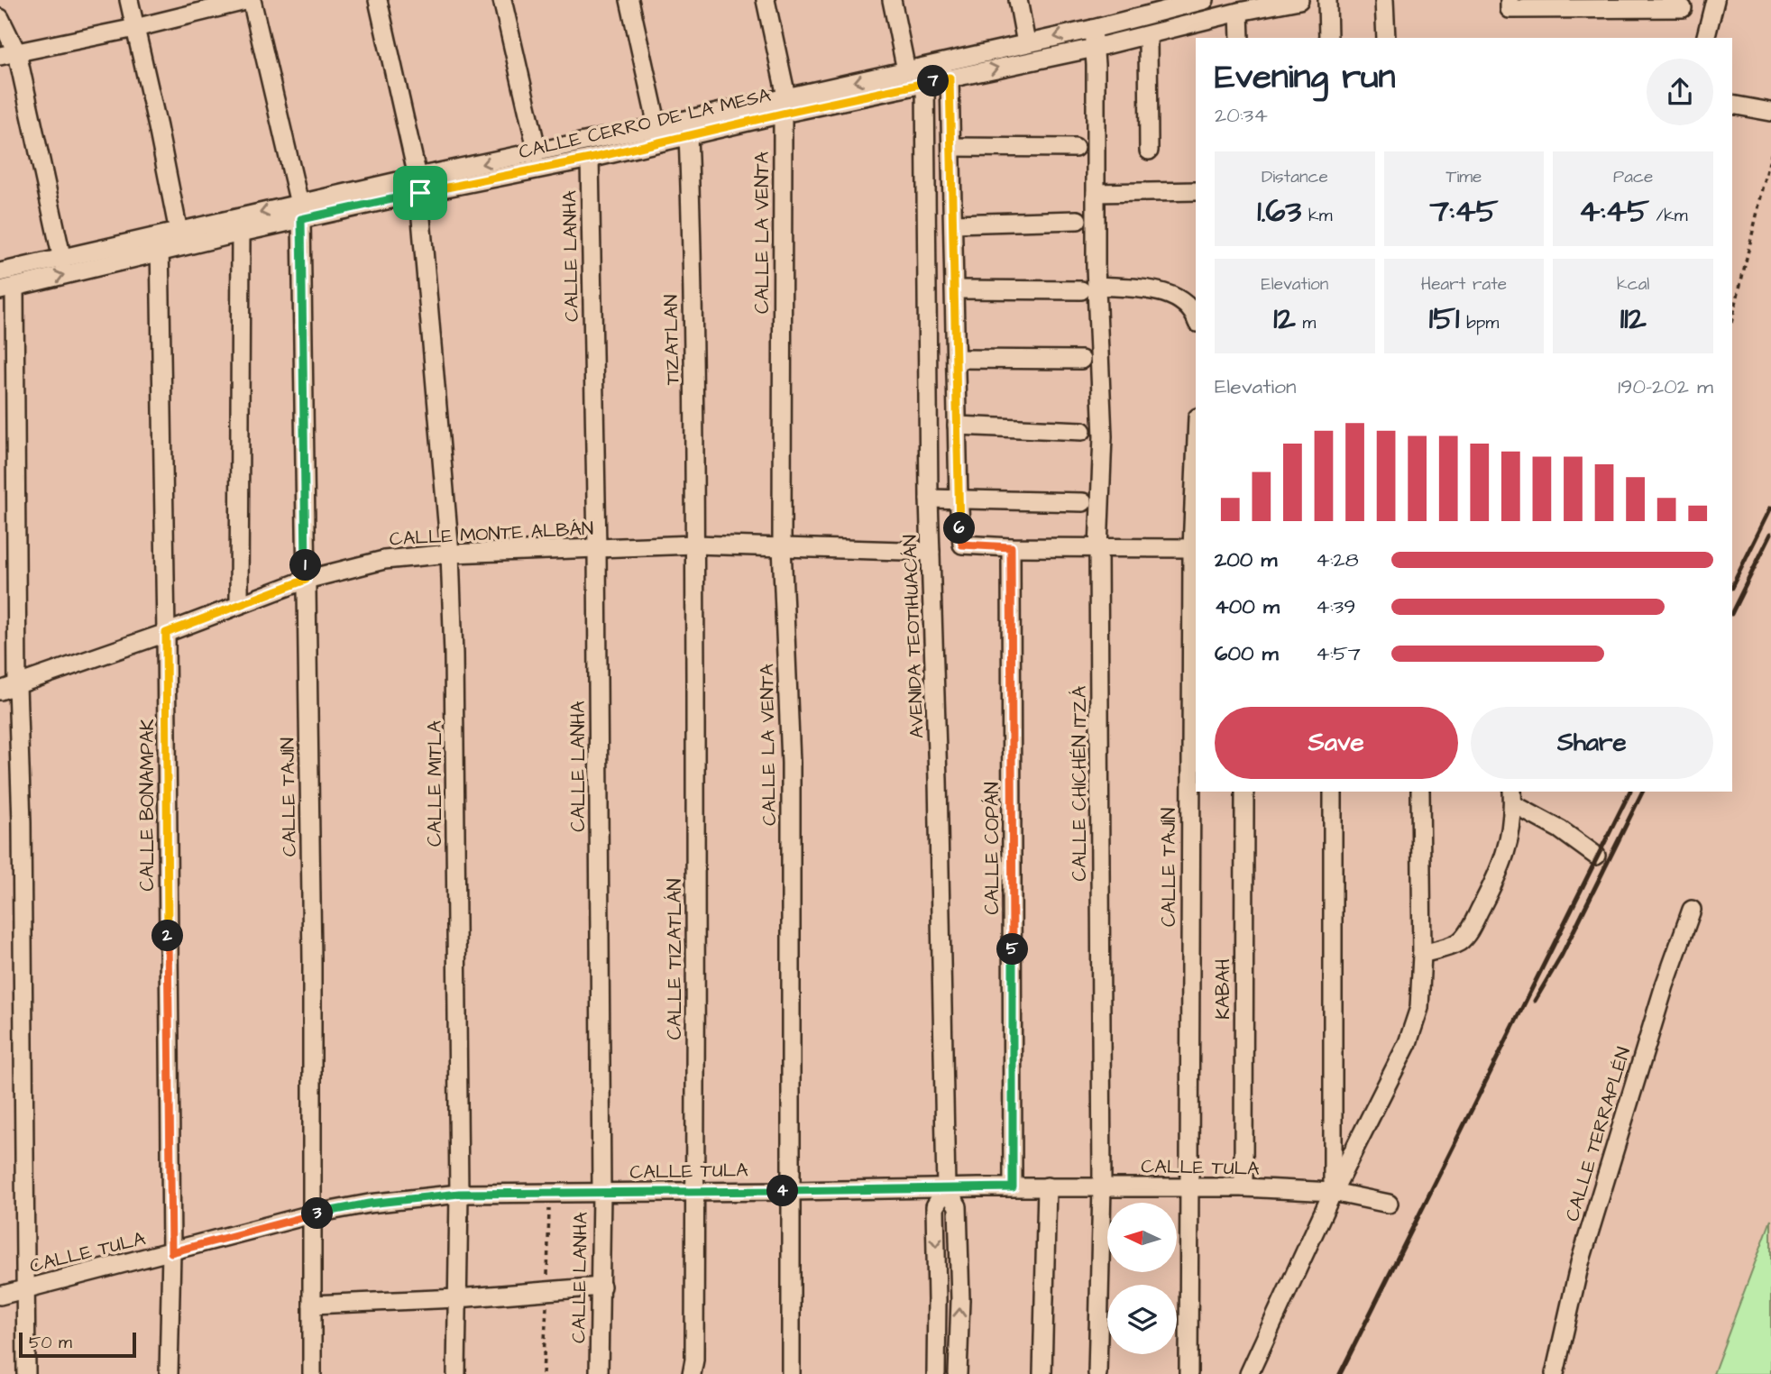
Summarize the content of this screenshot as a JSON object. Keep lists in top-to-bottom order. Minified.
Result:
{"streets":{"street":["CALLE CERRO DE LA MESA","CALLE LA VENTA","CALLE LANHA","TIZATLAN","CALLE MONTE ALBÁN","AVENIDA TEOTIHUACÁN","CALLE MITLA","CALLE CHICHÉN ITZÁ","CALLE TAJÍN","CALLE BONAMPAK","CALLE COPÁN","CALLE TIZATLÁN","KABAH","CALLE TERRAPLÉN","CALLE TULA"]},"crossings":[["CALLE CERRO DE LA MESA","CALLE LA VENTA"],["CALLE CERRO DE LA MESA","CALLE LANHA"],["CALLE CERRO DE LA MESA","TIZATLAN"],["CALLE CERRO DE LA MESA","AVENIDA TEOTIHUACÁN"],["CALLE CERRO DE LA MESA","CALLE MITLA"],["CALLE CERRO DE LA MESA","CALLE CHICHÉN ITZÁ"],["CALLE CERRO DE LA MESA","CALLE TAJÍN"],["CALLE CERRO DE LA MESA","CALLE BONAMPAK"],["CALLE LA VENTA","CALLE MONTE ALBÁN"],["CALLE LA VENTA","CALLE TULA"],["CALLE LANHA","CALLE MONTE ALBÁN"],["CALLE LANHA","CALLE TULA"],["TIZATLAN","CALLE MONTE ALBÁN"],["TIZATLAN","CALLE TIZATLÁN"],["CALLE MONTE ALBÁN","AVENIDA TEOTIHUACÁN"],["CALLE MONTE ALBÁN","CALLE MITLA"],["CALLE MONTE ALBÁN","CALLE TAJÍN"],["CALLE MONTE ALBÁN","CALLE BONAMPAK"],["CALLE MONTE ALBÁN","CALLE TIZATLÁN"],["AVENIDA TEOTIHUACÁN","CALLE TULA"],["CALLE MITLA","CALLE TULA"],["CALLE CHICHÉN ITZÁ","CALLE TULA"],["CALLE TAJÍN","CALLE TULA"],["CALLE BONAMPAK","CALLE TULA"],["CALLE COPÁN","CALLE TULA"],["CALLE TIZATLÁN","CALLE TULA"],["KABAH","CALLE TULA"]],"scale_bar":"50 m","north":"left","page":{"heading":["Evening run","20:34"],"pins":["7","6","1","2","5","4","3"],"stats":[["Distance","1.63 km"],["Time","7:45"],["Pace","4:45 /km"],["Elevation","12 m"],["Heart rate","151 bpm"],["kcal","112"]],"chart":["Elevation","190–202 m"],"list":[{"name":"200 m","note":"4:28"},{"name":"400 m","note":"4:39"},{"name":"600 m","note":"4:57"}],"buttons":["Save","Share"],"scale":"50 m"}}
